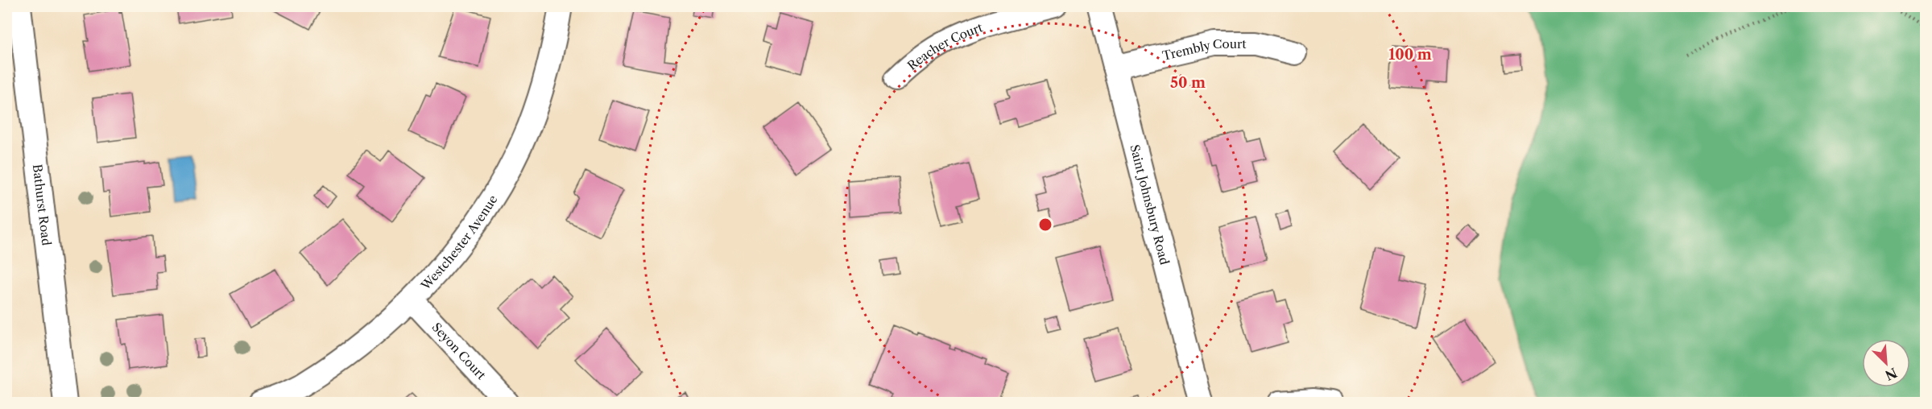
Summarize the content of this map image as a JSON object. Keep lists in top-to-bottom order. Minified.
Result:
{"streets":{"street":["Reacher Court","Trembly Court","Bathurst Road","Saint Johnsbury Road","Westchester Avenue","Seyon Court"]},"crossings":[["Trembly Court","Saint Johnsbury Road"],["Westchester Avenue","Seyon Court"]],"north":"bottom right","rings":["100 m","50 m"]}
